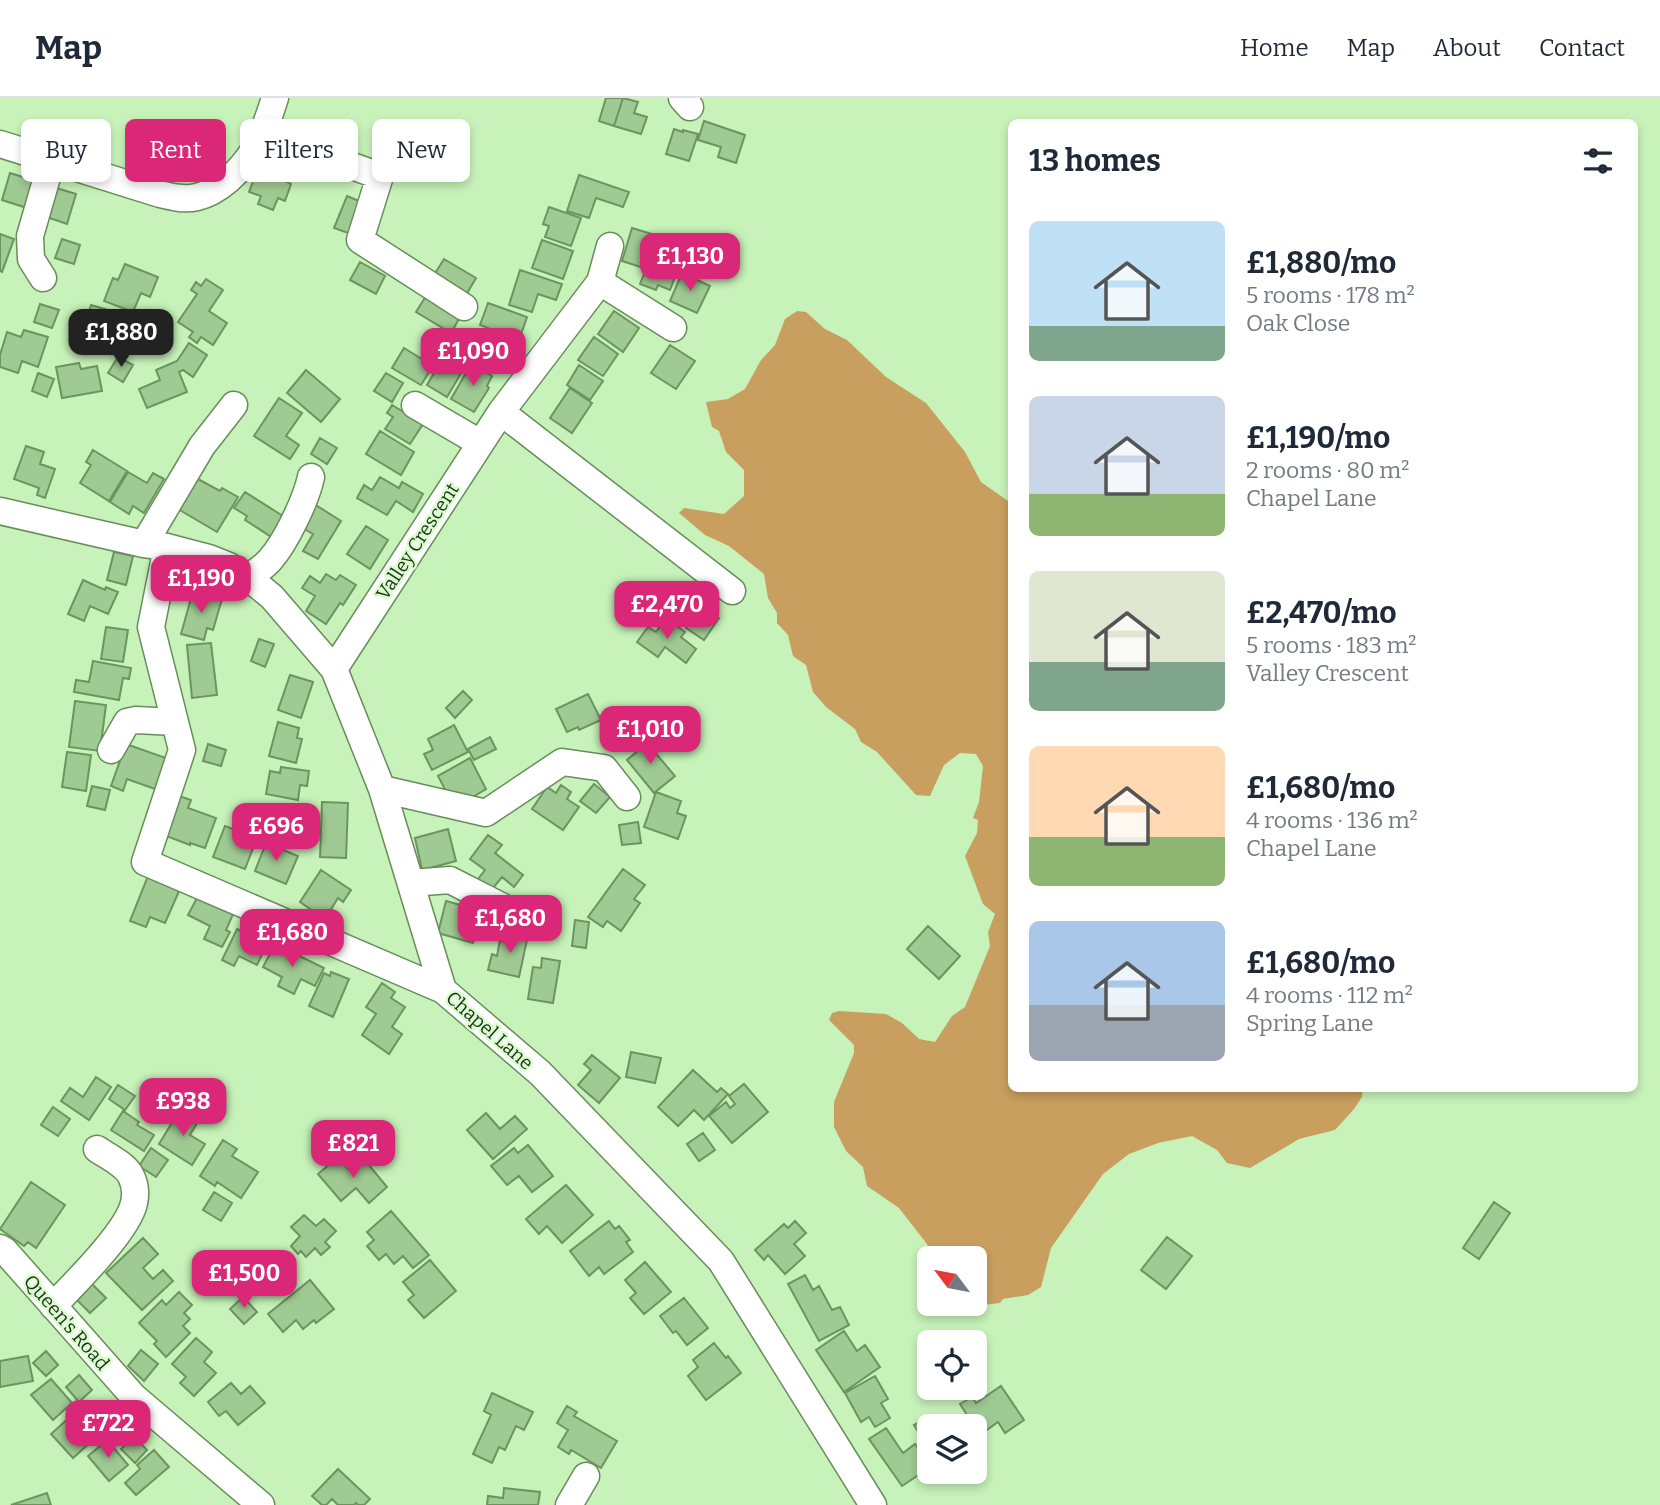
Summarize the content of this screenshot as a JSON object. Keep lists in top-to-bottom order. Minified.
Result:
{"streets":{"street":["Valley Crescent","Chapel Lane","Queen's Road"]},"crossings":[["Valley Crescent","Chapel Lane"]],"north":"top left","page":{"header":"Map","nav":["Home","Map","About","Contact"],"chip":["Buy","Rent","Filters","New"],"heading":"13 homes","list":[{"name":"£1,880/mo","note":"5 rooms · 178 m² · Oak Close"},{"name":"£1,190/mo","note":"2 rooms · 80 m² · Chapel Lane"},{"name":"£2,470/mo","note":"5 rooms · 183 m² · Valley Crescent"},{"name":"£1,680/mo","note":"4 rooms · 136 m² · Chapel Lane"},{"name":"£1,680/mo","note":"4 rooms · 112 m² · Spring Lane"}],"price":["£1,130","£1,880","£1,090","£1,190","£2,470","£1,010","£696","£1,680","£1,680","£938","£821","£1,500","£722"]}}
